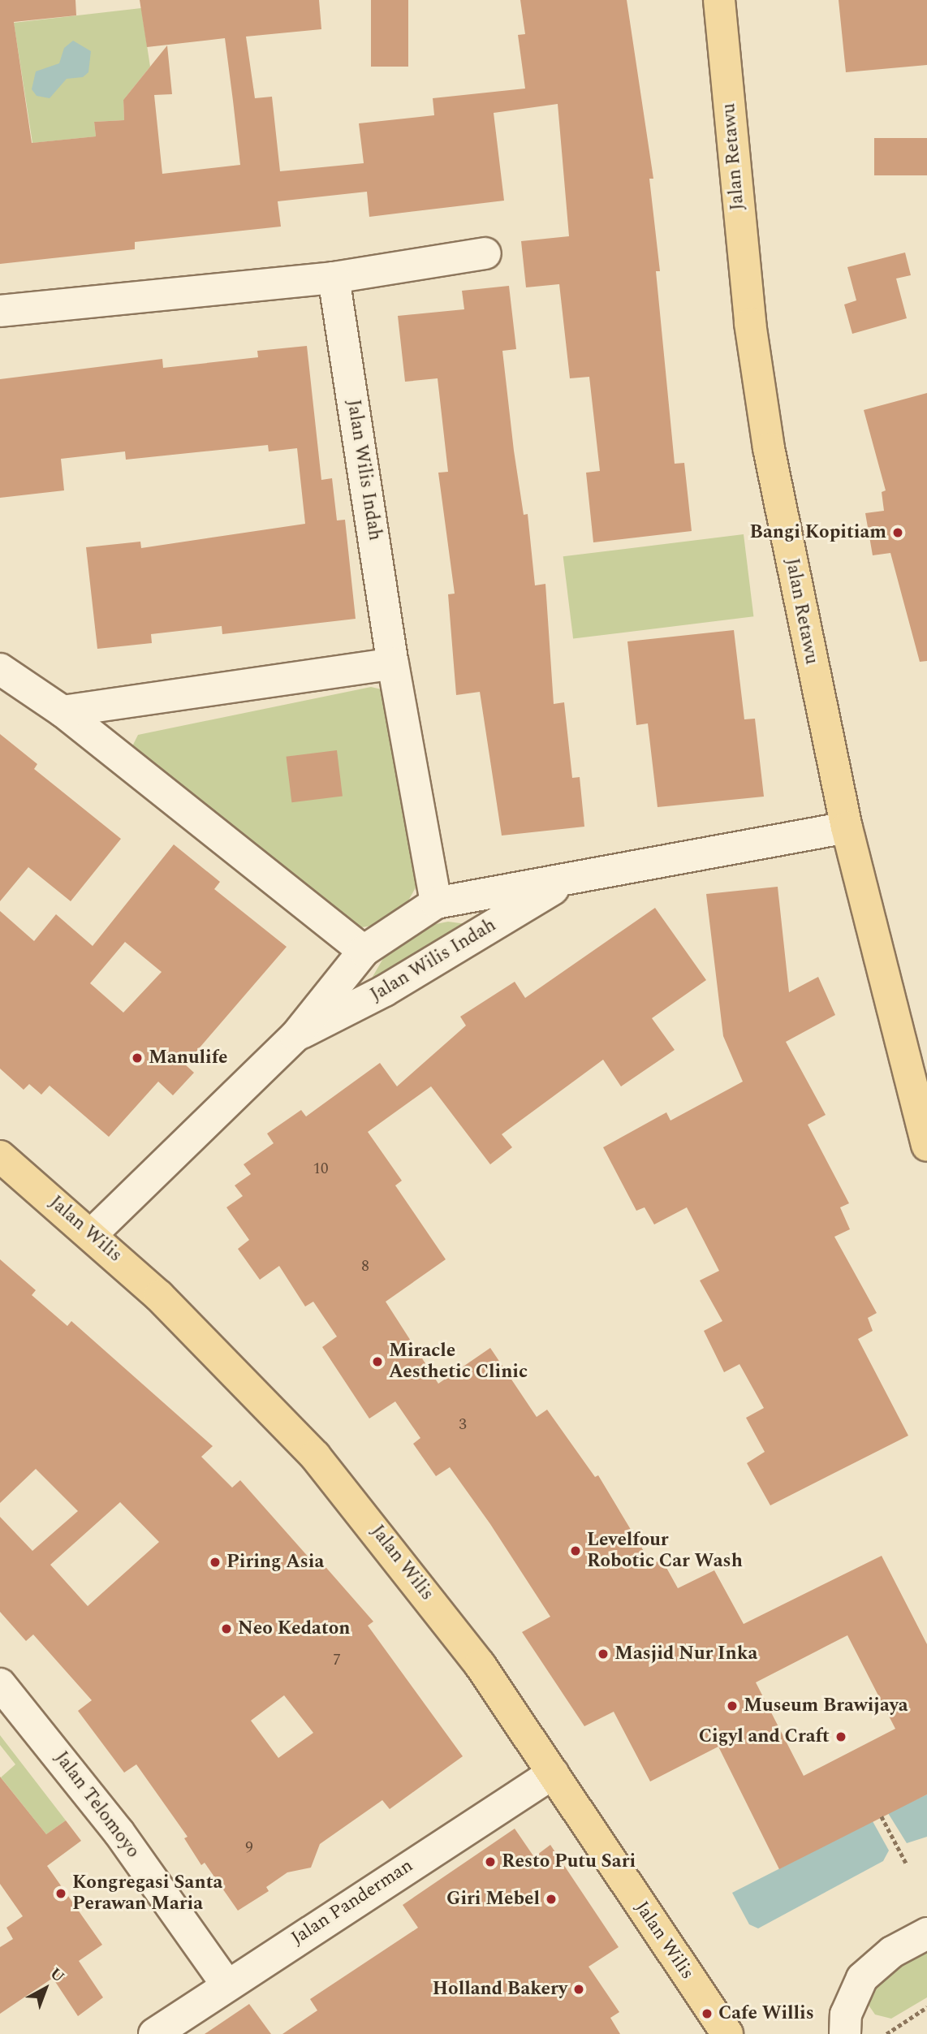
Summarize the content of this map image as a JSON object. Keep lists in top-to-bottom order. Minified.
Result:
{"streets":{"main road":["Jalan Retawu","Jalan Wilis"],"street":["Jalan Wilis Indah","Jalan Telomoyo","Jalan Panderman"]},"crossings":[["Jalan Retawu","Jalan Wilis Indah"],["Jalan Wilis Indah","Jalan Wilis"],["Jalan Wilis","Jalan Panderman"],["Jalan Telomoyo","Jalan Panderman"]],"places":["Bangi Kopitiam","Manulife","Miracle Aesthetic Clinic","Levelfour Robotic Car Wash","Piring Asia","Neo Kedaton","Masjid Nur Inka","Museum Brawijaya","Cigyl and Craft","Resto Putu Sari","Kongregasi Santa Perawan Maria","Giri Mebel","Holland Bakery","Cafe Willis"],"house_numbers":["10","8","3","7","9"],"north":"top right"}
